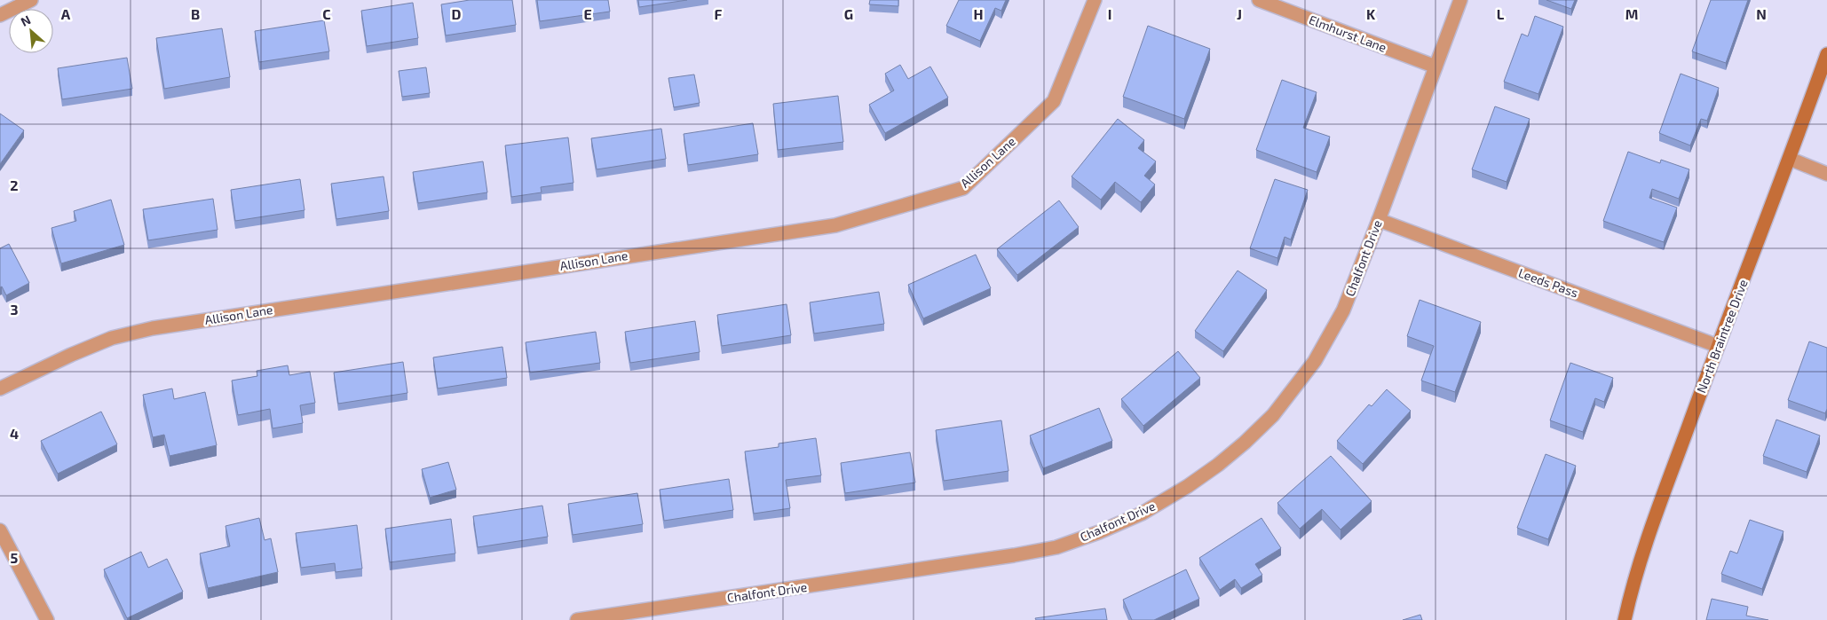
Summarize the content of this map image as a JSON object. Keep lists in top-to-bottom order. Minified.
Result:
{"streets":{"street":["Elmhurst Lane","Allison Lane","Chalfont Drive","Leeds Pass","North Braintree Drive"]},"crossings":[["Elmhurst Lane","Chalfont Drive"],["Chalfont Drive","Leeds Pass"],["Leeds Pass","North Braintree Drive"]],"north":"top left","grid":{"columns":["A","B","C","D","E","F","G","H","I","J","K","L","M","N"],"rows":["2","3","4","5"]}}
